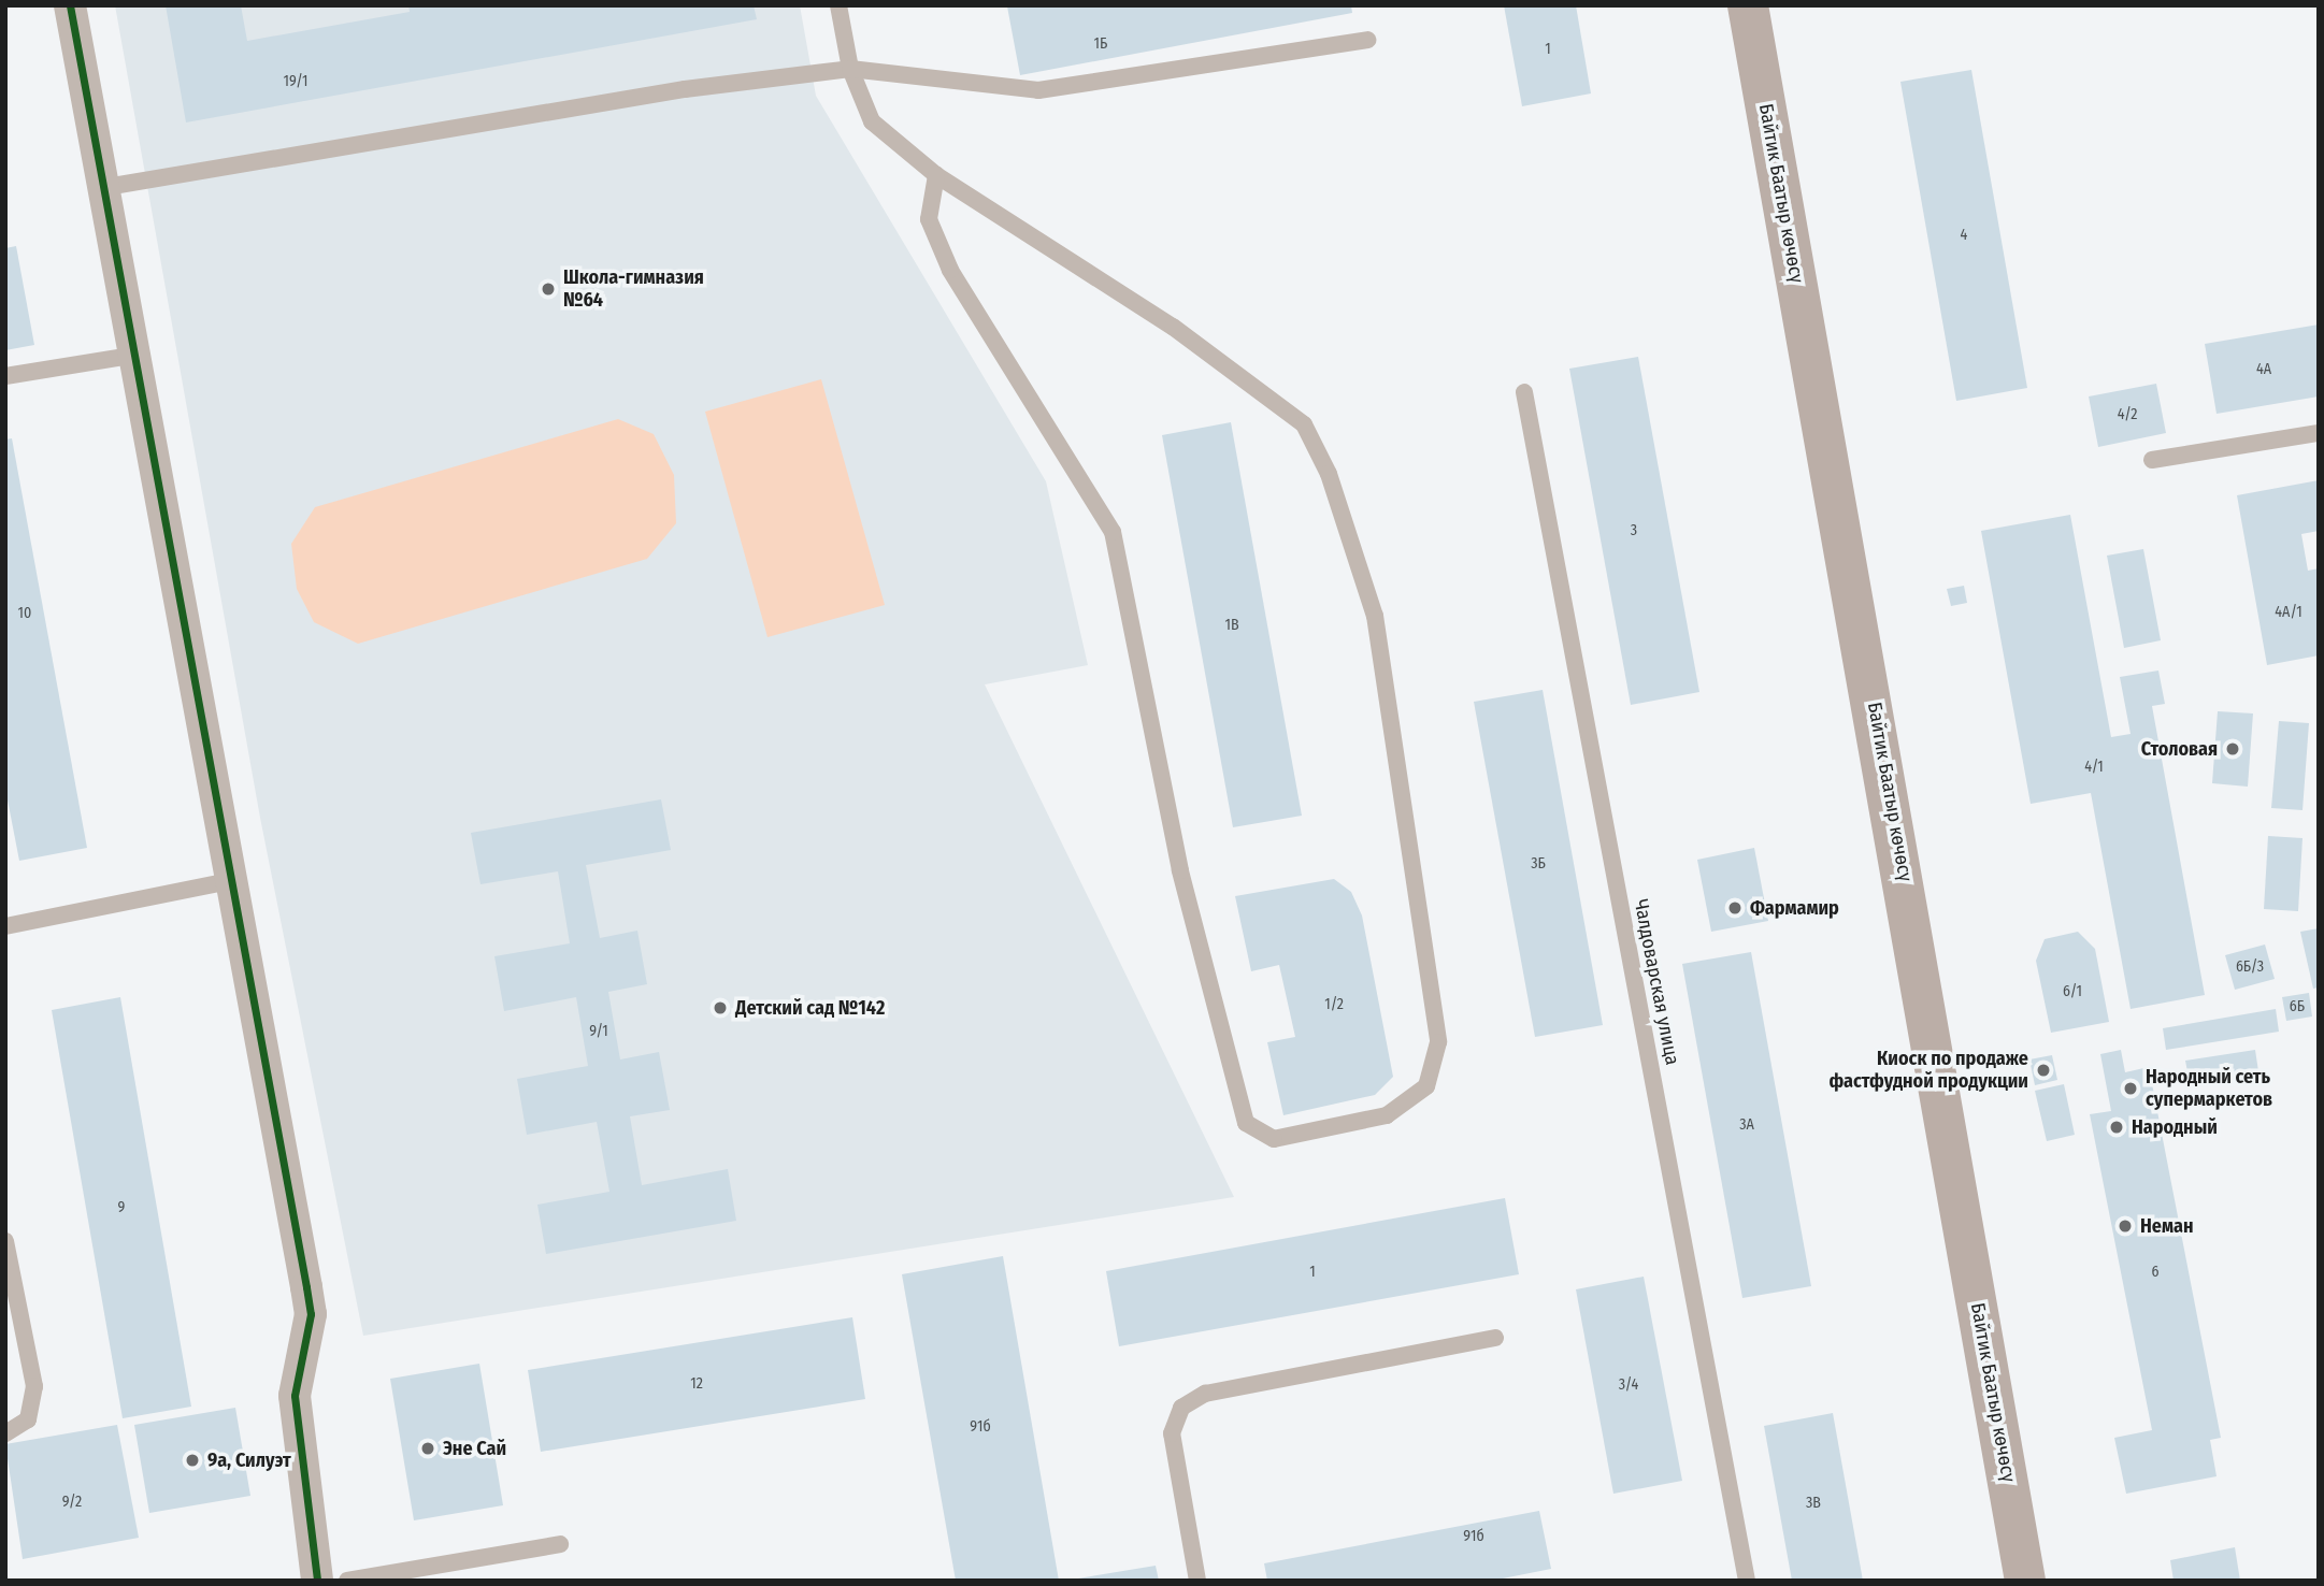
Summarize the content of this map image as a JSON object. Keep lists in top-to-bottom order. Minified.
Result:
{"streets":{"main road":["Байтик Баатыр көчөсү"],"lane":["Чалдоварская улица"]},"places":["Школа-гимназия №64","Столовая","Фармамир","Детский сад №142","Киоск по продаже фастфудной продукции","Народный сеть супермаркетов","Народный","Неман","Эне Сай","9а, Силуэт"],"house_numbers":["1Б","1","19/1","4","4А","4/2","3","4А/1","10","1В","4/1","3Б","6Б/3","6/1","1/2","6Б","9/1","3А","9","1","6","12","3/4","91б","9/2","3В","91б"]}
